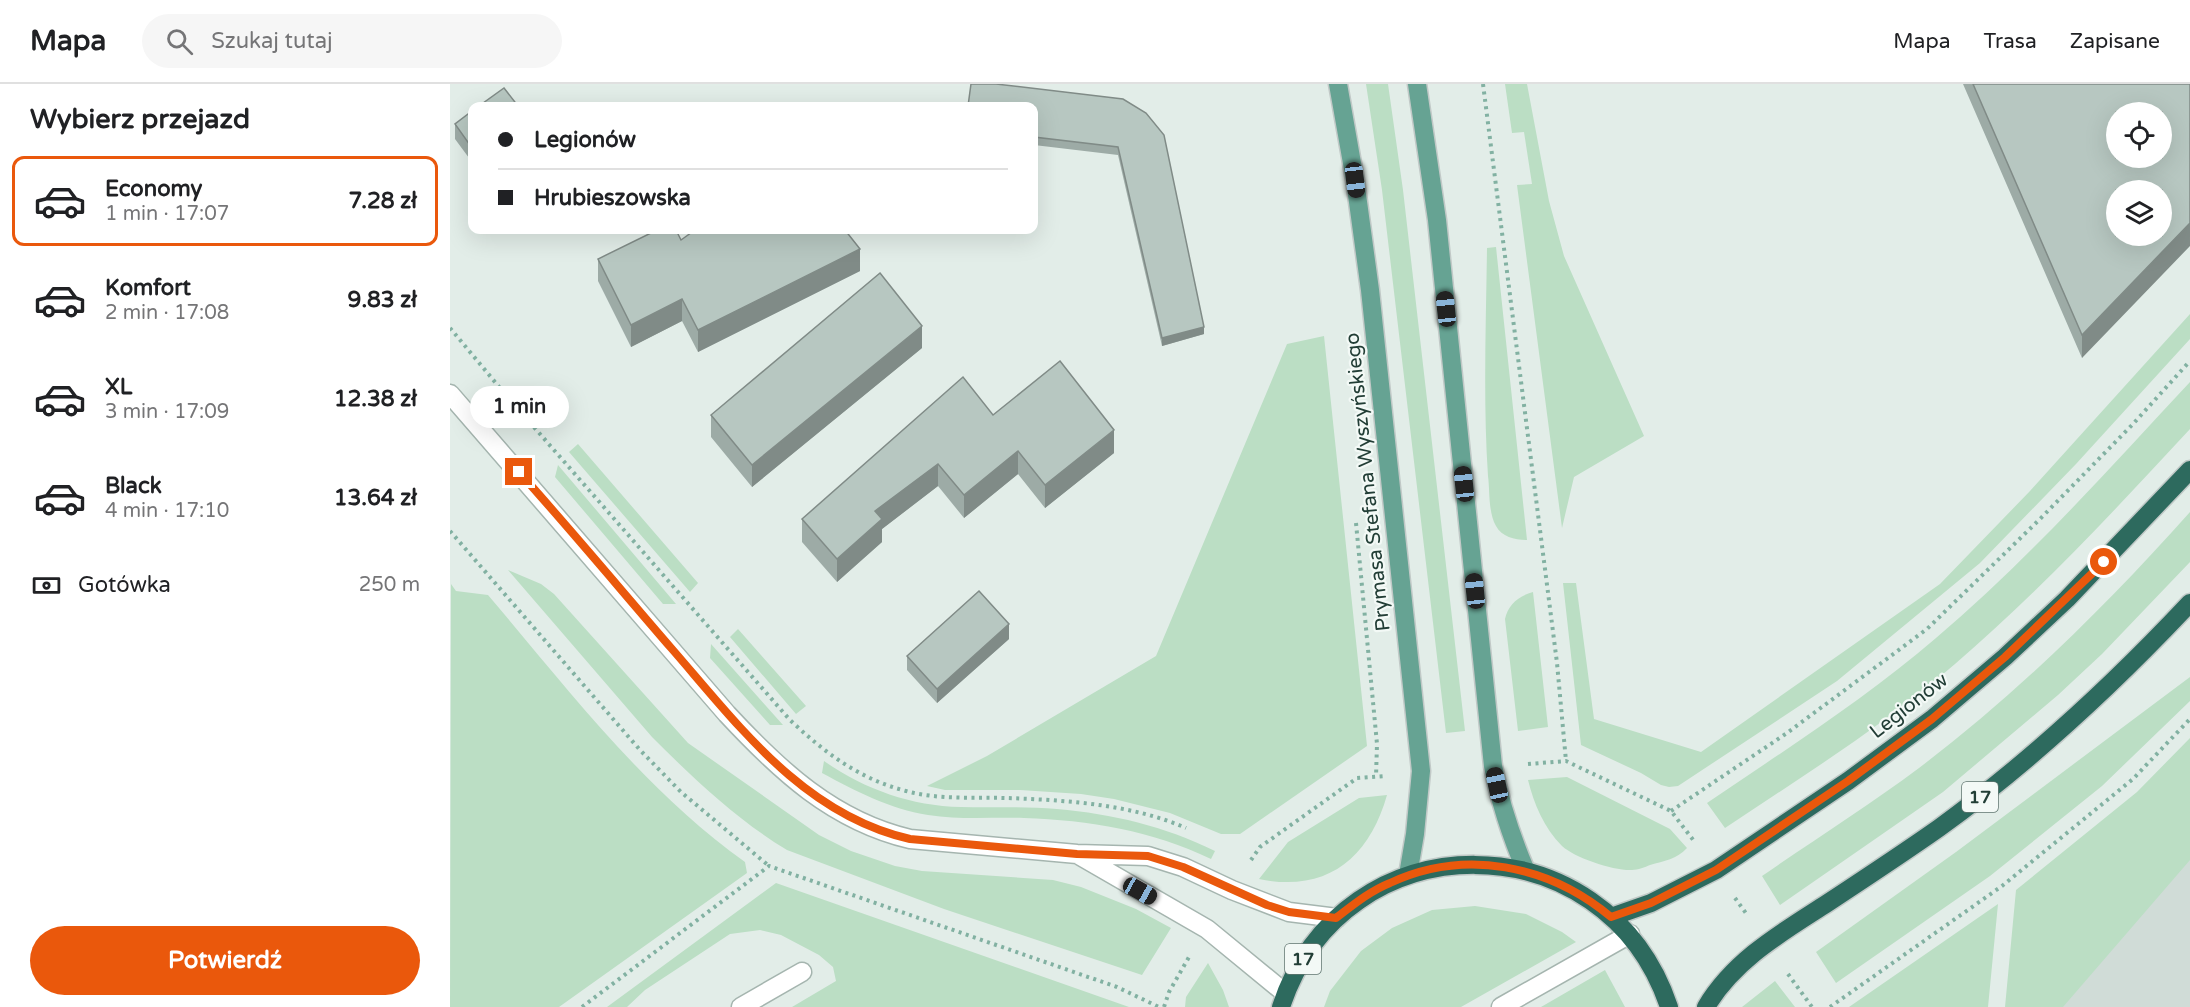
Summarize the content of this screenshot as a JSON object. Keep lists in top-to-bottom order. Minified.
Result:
{"streets":{"highway":["Legionów","17"],"main road":["Prymasa Stefana Wyszyńskiego"]},"crossings":[["Prymasa Stefana Wyszyńskiego","17"],["Legionów","17"]],"page":{"header":"Mapa","search":"Szukaj tutaj","nav":["Mapa","Trasa","Zapisane"],"heading":"Wybierz przejazd","banner":["Legionów","Hrubieszowska"],"list":[{"name":"Economy","note":"1 min · 17:07","value":"7.28 zł"},{"name":"Komfort","note":"2 min · 17:08","value":"9.83 zł"},{"name":"XL","note":"3 min · 17:09","value":"12.38 zł"},{"name":"Black","note":"4 min · 17:10","value":"13.64 zł"}],"bubble":"1 min","pay":["Gotówka","250 m"],"buttons":"Potwierdź"}}
